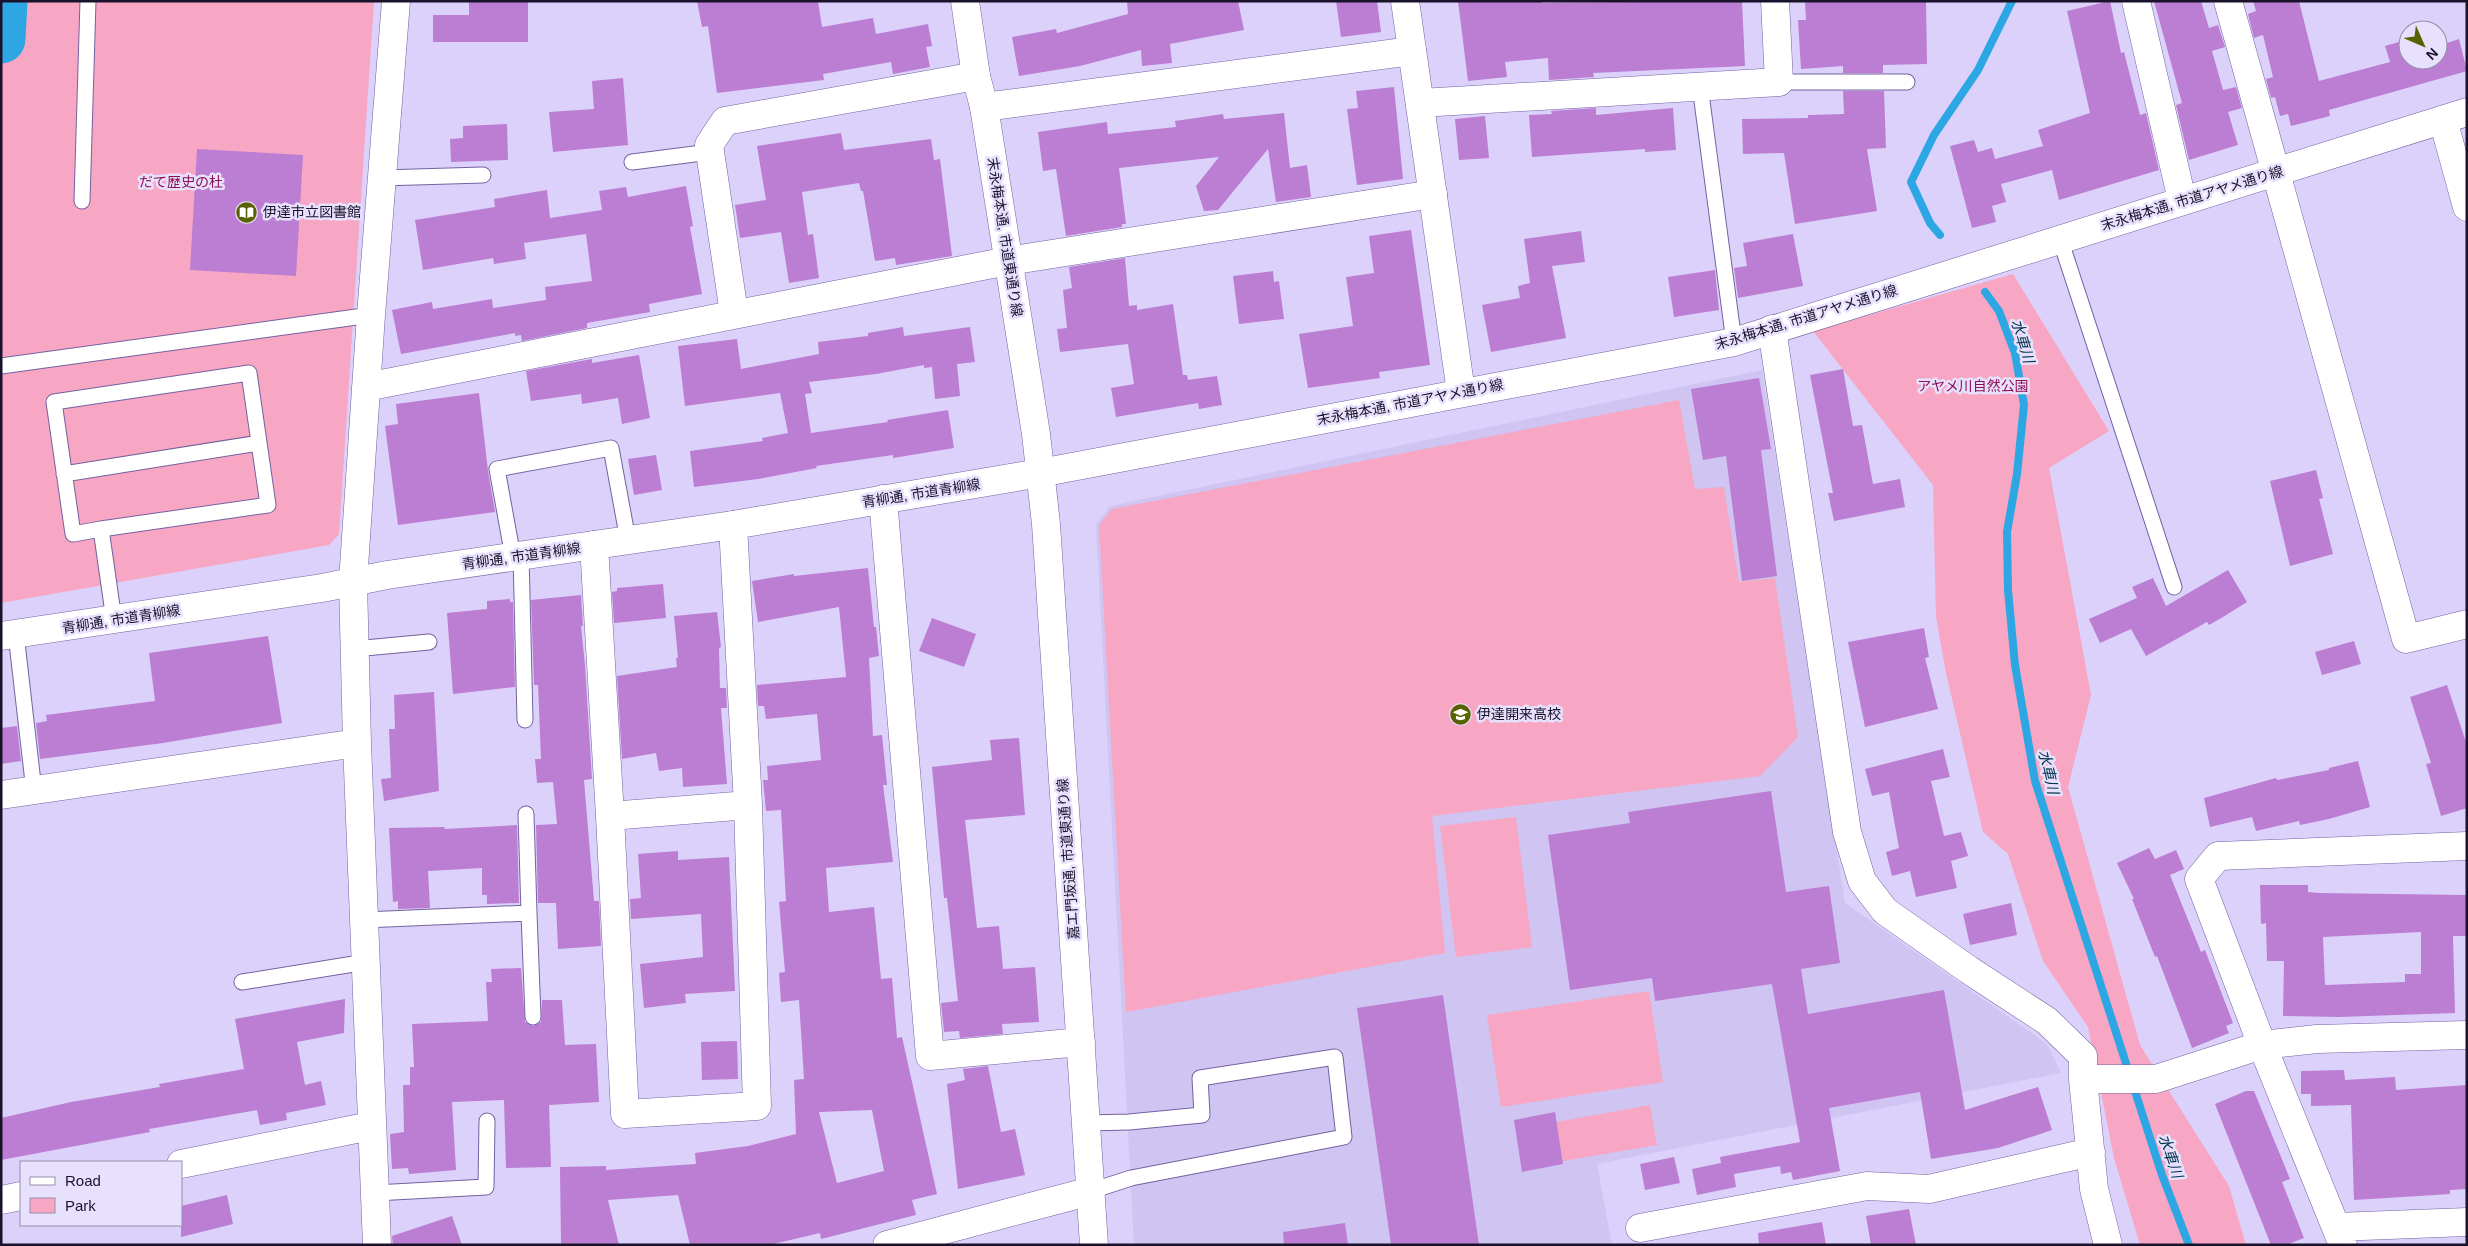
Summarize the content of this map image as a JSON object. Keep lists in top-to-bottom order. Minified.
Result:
{"streets":{"street":["末永梅本通, 市道アヤメ通り線","末永梅本通, 市道東通り線","青柳通, 市道青柳線","嘉エ門坂通, 市道東通り線"]},"crossings":[["末永梅本通, 市道アヤメ通り線","末永梅本通, 市道東通り線"],["末永梅本通, 市道アヤメ通り線","青柳通, 市道青柳線"],["末永梅本通, 市道アヤメ通り線","嘉エ門坂通, 市道東通り線"],["末永梅本通, 市道東通り線","青柳通, 市道青柳線"],["末永梅本通, 市道東通り線","嘉エ門坂通, 市道東通り線"],["青柳通, 市道青柳線","嘉エ門坂通, 市道東通り線"]],"water":["水車川"],"parks":["だて歴史の杜","アヤメ川自然公園"],"places":{"library":["伊達市立図書館"],"school or university":["伊達開来高校"]},"legend":["Road","Park"],"north":"bottom right"}
